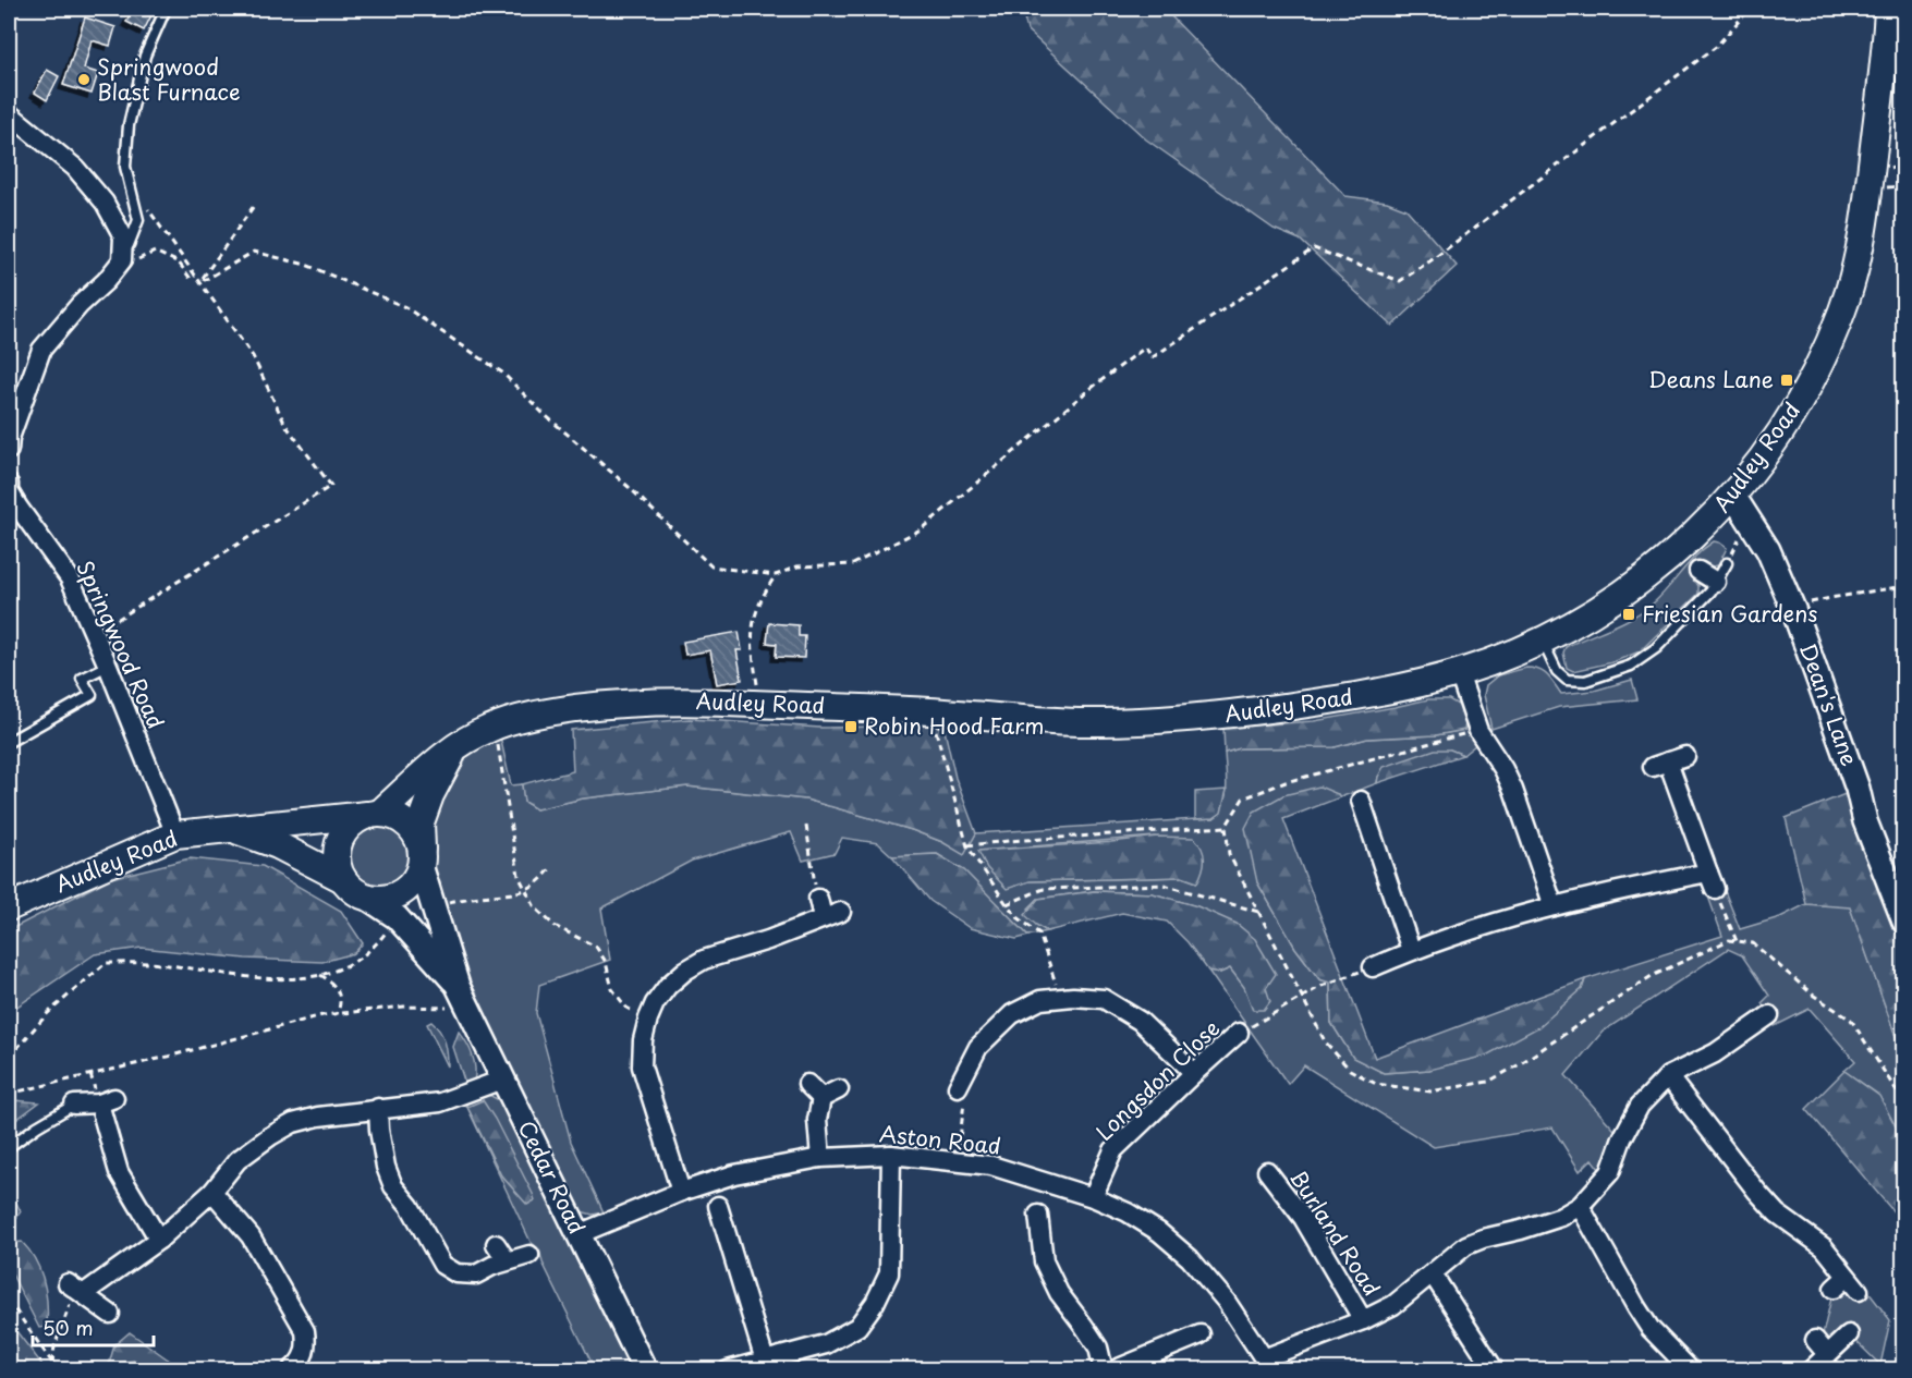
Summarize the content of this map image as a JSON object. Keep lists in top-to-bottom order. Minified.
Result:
{"streets":{"main road":["Audley Road"],"street":["Springwood Road","Dean's Lane","Longsdon Close","Aston Road","Cedar Road","Burland Road"]},"crossings":[["Audley Road","Springwood Road"],["Audley Road","Dean's Lane"],["Longsdon Close","Aston Road"],["Aston Road","Cedar Road"],["Aston Road","Burland Road"]],"places":{"other":["Springwood Blast Furnace"],"transit":["Deans Lane","Friesian Gardens","Robin Hood Farm"]},"scale_bar":"50 m"}
